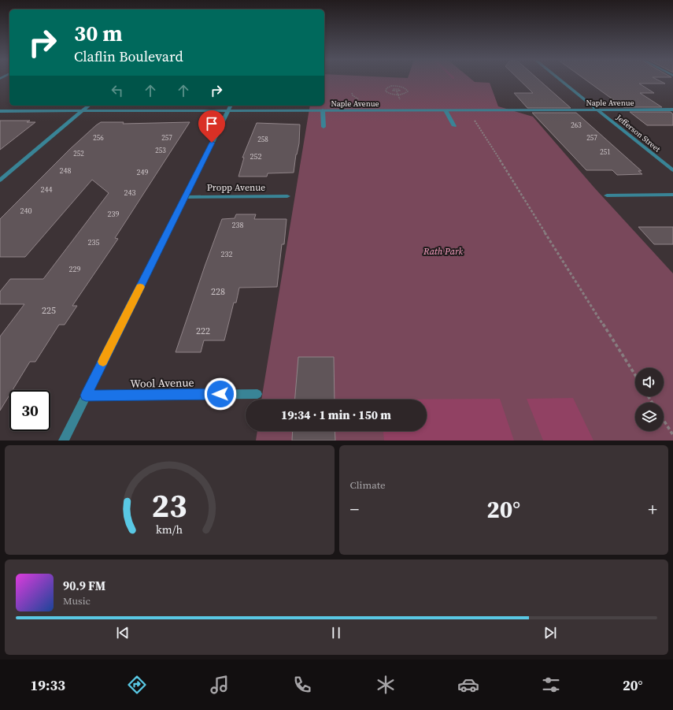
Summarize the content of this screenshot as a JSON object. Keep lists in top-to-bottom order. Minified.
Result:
{"streets":{"street":["Naple Avenue","Jefferson Street","Propp Avenue","Wool Avenue"]},"crossings":[["Naple Avenue","Jefferson Street"]],"parks":["Rath Park"],"house_numbers":["263","256","257","257","258","253","251","252","252","248","249","244","243","240","239","238","235","232","229","228","225","222"],"page":{"turn":["30 m","Claflin Boulevard"],"limit":"30","trip":"19:34 · 1 min · 150 m","tile":"Climate","heat":["−","20°","+"],"song":["90.9 FM","Music"],"tabs":["19:33","20°"],"gauge":["23","km/h"]}}
